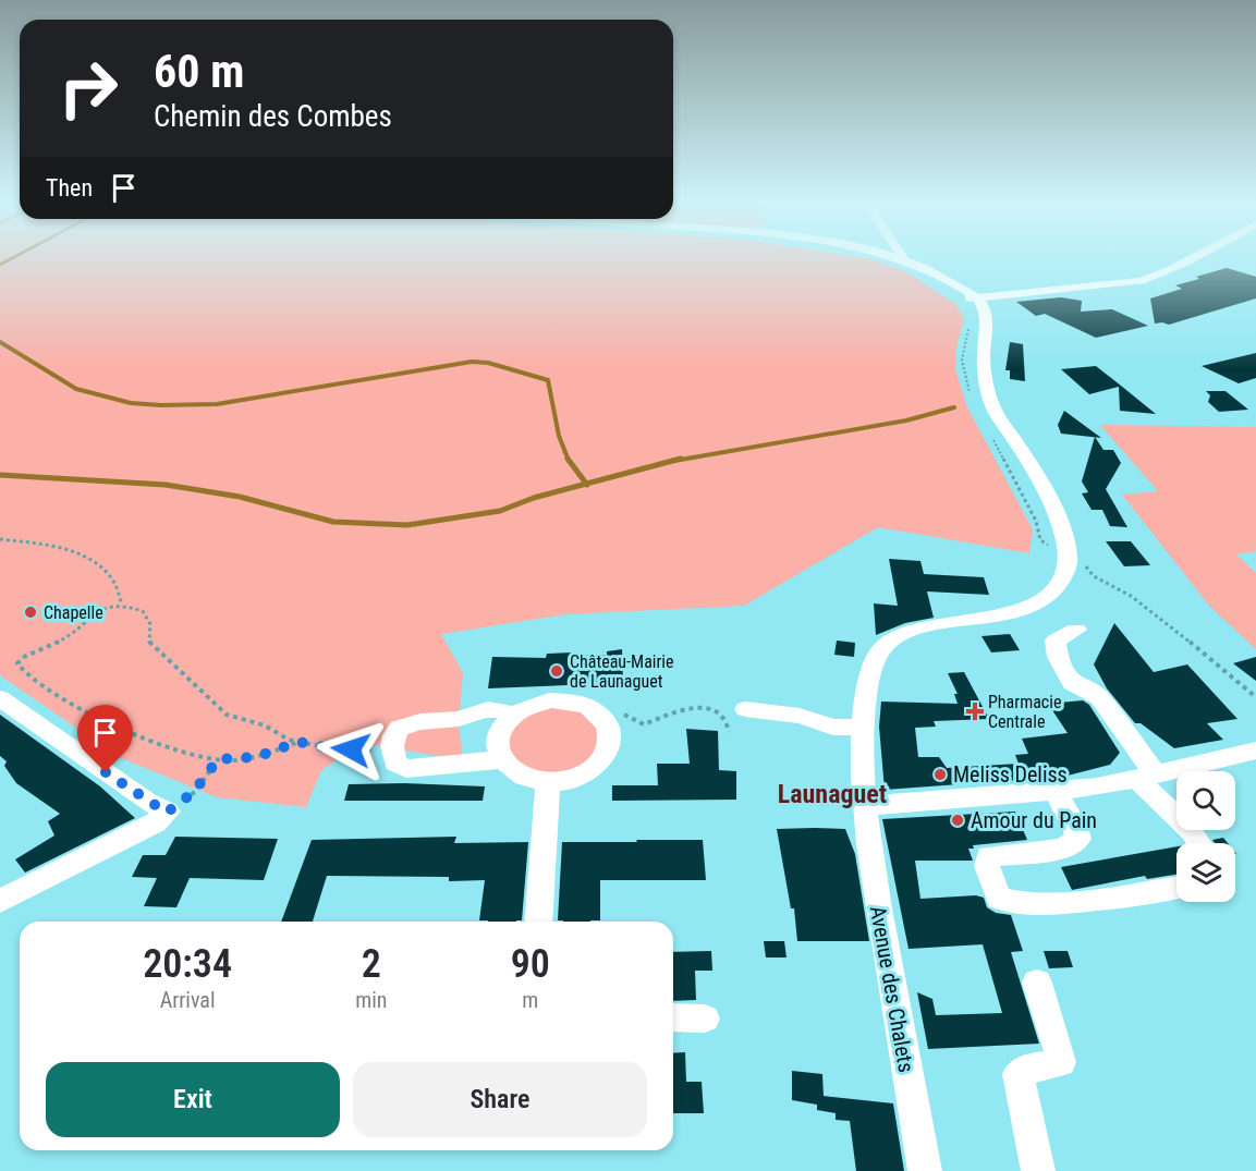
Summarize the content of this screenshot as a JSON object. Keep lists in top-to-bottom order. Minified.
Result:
{"streets":{"street":["Avenue des Chalets"]},"districts":["Launaguet"],"places":{"other":["Chapelle","Château-Mairie de Launaguet","Meliss Deliss","Amour du Pain"],"health":["Pharmacie Centrale"]},"page":{"turn":["60 m","Chemin des Combes"],"then":"Then","eta":["20:34","Arrival","2","min","90","m"],"buttons":["Exit","Share"]}}
